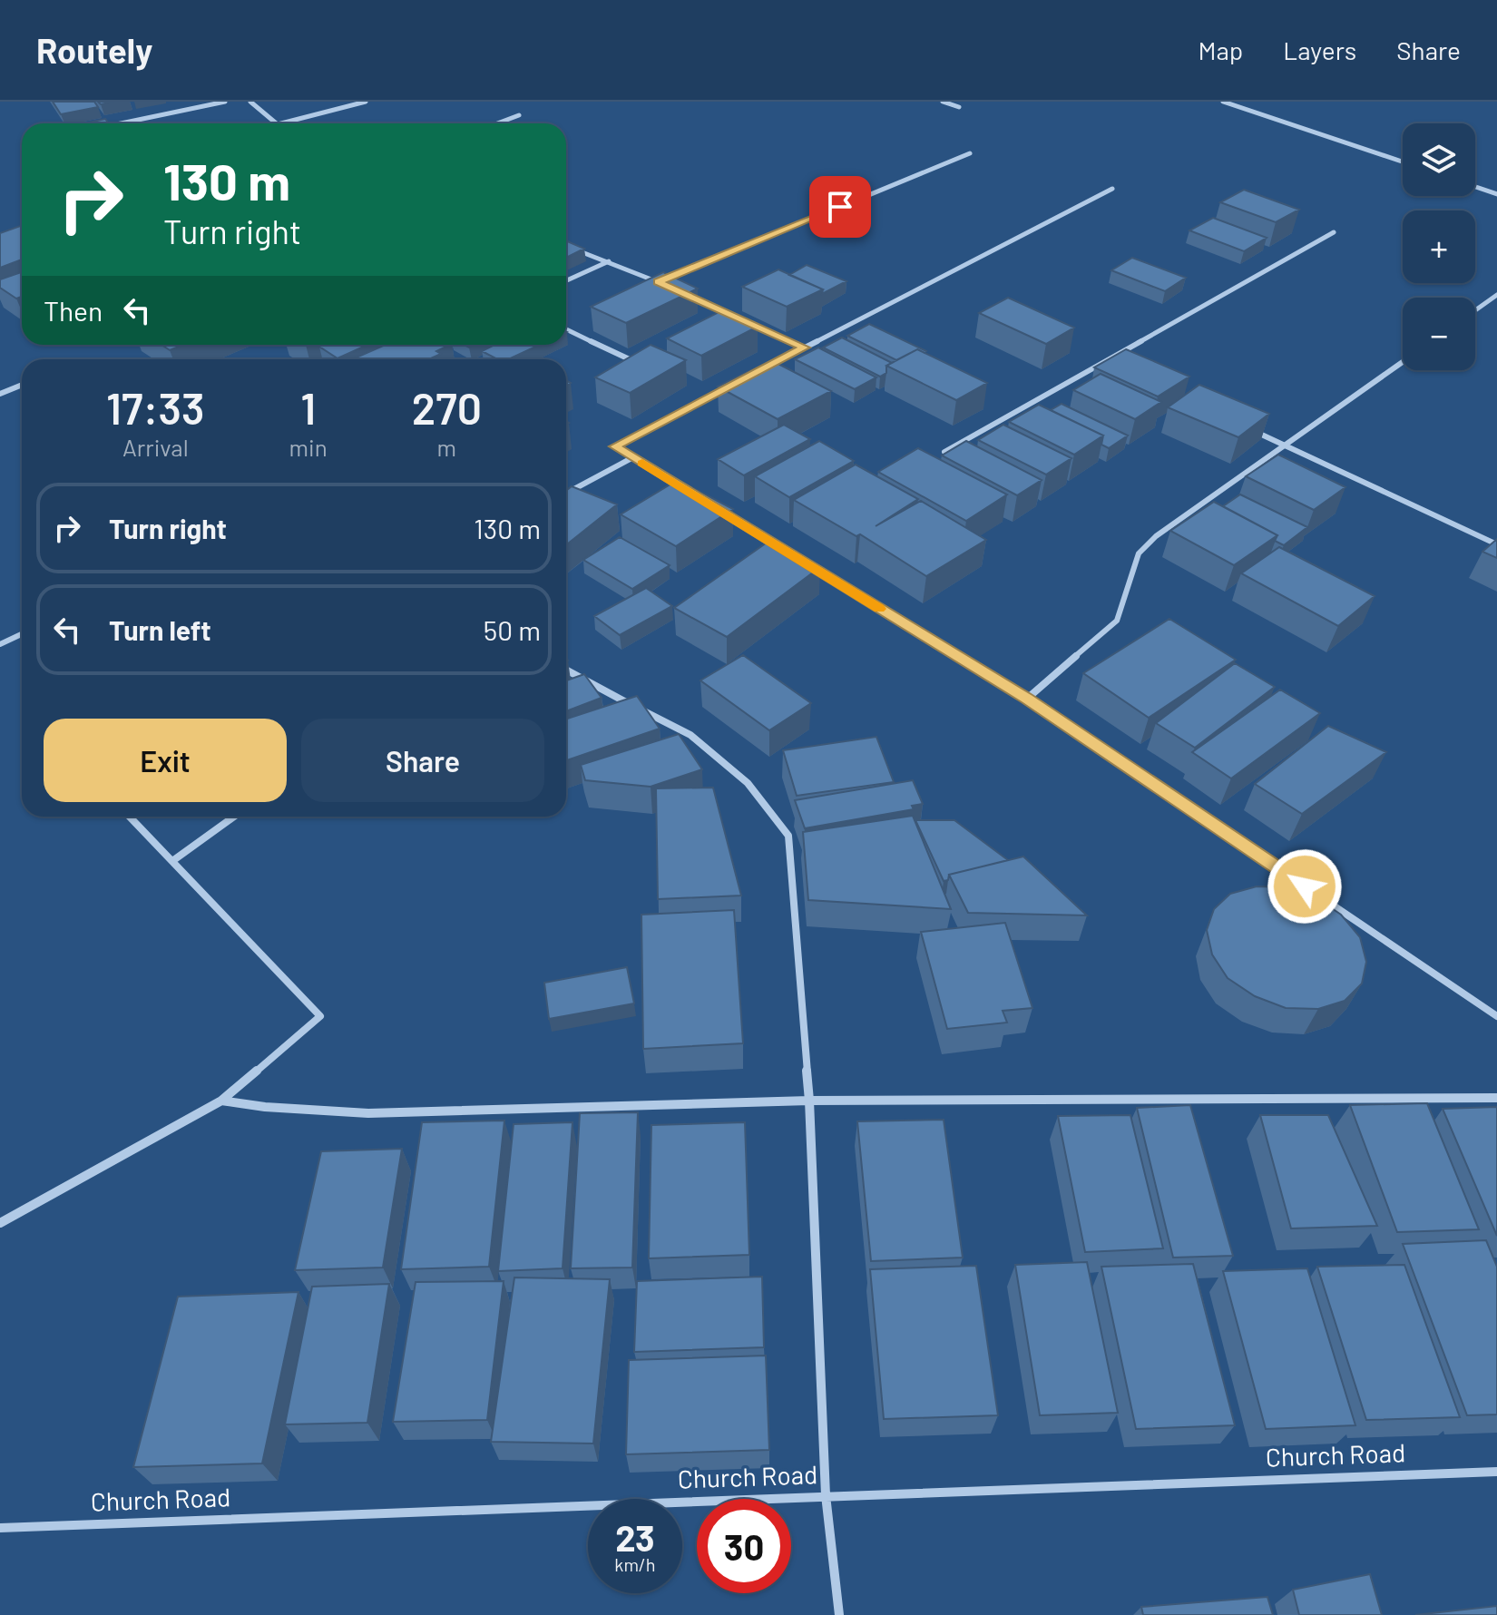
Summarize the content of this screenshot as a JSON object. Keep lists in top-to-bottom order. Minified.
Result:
{"streets":{"street":["Church Road"]},"page":{"header":"Routely","nav":["Map","Layers","Share"],"map_buttons":["+","−"],"turn":["130 m","Turn right"],"then":"Then","eta":["17:33","Arrival","1","min","270","m"],"list":[{"name":"Turn right","value":"130 m"},{"name":"Turn left","value":"50 m"}],"buttons":["Exit","Share"],"speed":"23 km/h","limit":"30"}}
